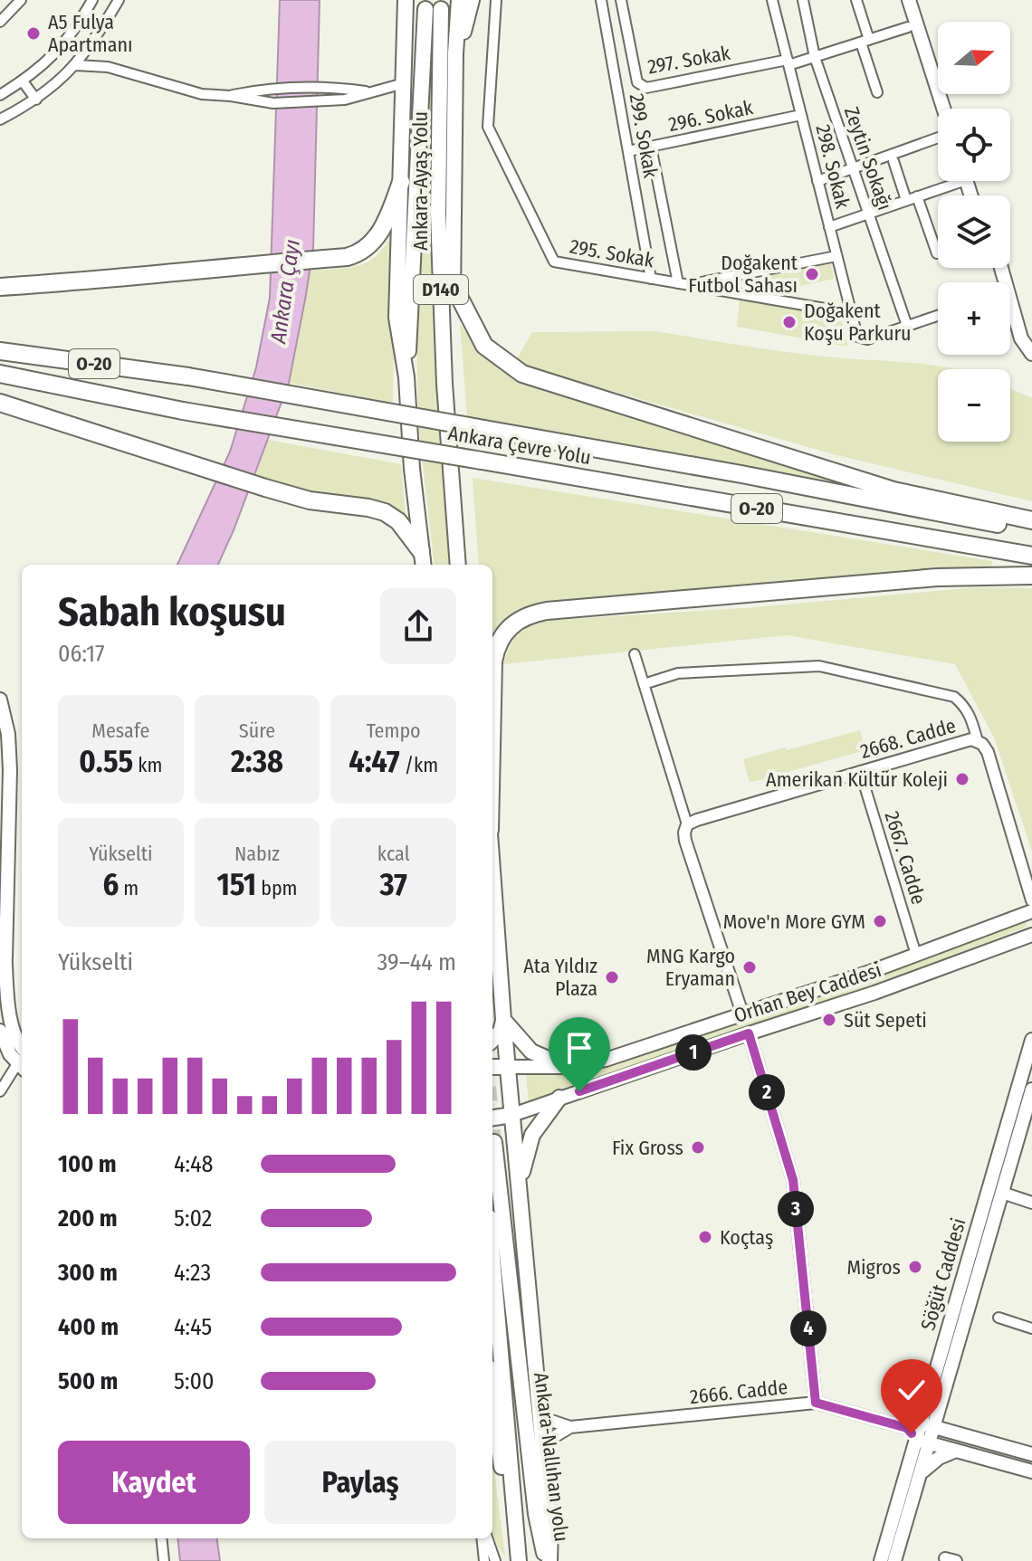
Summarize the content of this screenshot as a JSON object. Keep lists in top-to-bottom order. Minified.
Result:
{"streets":{"highway":["Ankara-Ayaş Yolu","D140","O-20","Ankara Çevre Yolu","Ankara-Nallıhan yolu"],"main road":["Orhan Bey Caddesi","Söğüt Caddesi"],"street":["297. Sokak","296. Sokak","299. Sokak","Zeytin Sokağı","298. Sokak","295. Sokak","2668. Cadde","2667. Cadde","2666. Cadde"]},"crossings":[["297. Sokak","298. Sokak"],["296. Sokak","299. Sokak"],["296. Sokak","298. Sokak"],["299. Sokak","295. Sokak"],["Zeytin Sokağı","298. Sokak"],["298. Sokak","295. Sokak"],["Ankara-Ayaş Yolu","D140"],["2668. Cadde","2667. Cadde"],["2667. Cadde","Orhan Bey Caddesi"],["Söğüt Caddesi","2666. Cadde"]],"water":["Ankara Çayı"],"places":["A5 Fulya Apartmanı","Doğakent Futbol Sahası","Doğakent Koşu Parkuru","Amerikan Kültür Koleji","Move'n More GYM","MNG Kargo Eryaman","Ata Yıldız Plaza","Süt Sepeti","Fix Gross","Koçtaş","Migros"],"north":"right","page":{"map_buttons":["+","−"],"heading":["Sabah koşusu","06:17"],"stats":[["Mesafe","0.55 km"],["Süre","2:38"],["Tempo","4:47 /km"],["Yükselti","6 m"],["Nabız","151 bpm"],["kcal","37"]],"chart":["Yükselti","39–44 m"],"pins":["1","2","3","4"],"list":[{"name":"100 m","note":"4:48"},{"name":"200 m","note":"5:02"},{"name":"300 m","note":"4:23"},{"name":"400 m","note":"4:45"},{"name":"500 m","note":"5:00"}],"buttons":["Kaydet","Paylaş"]}}
